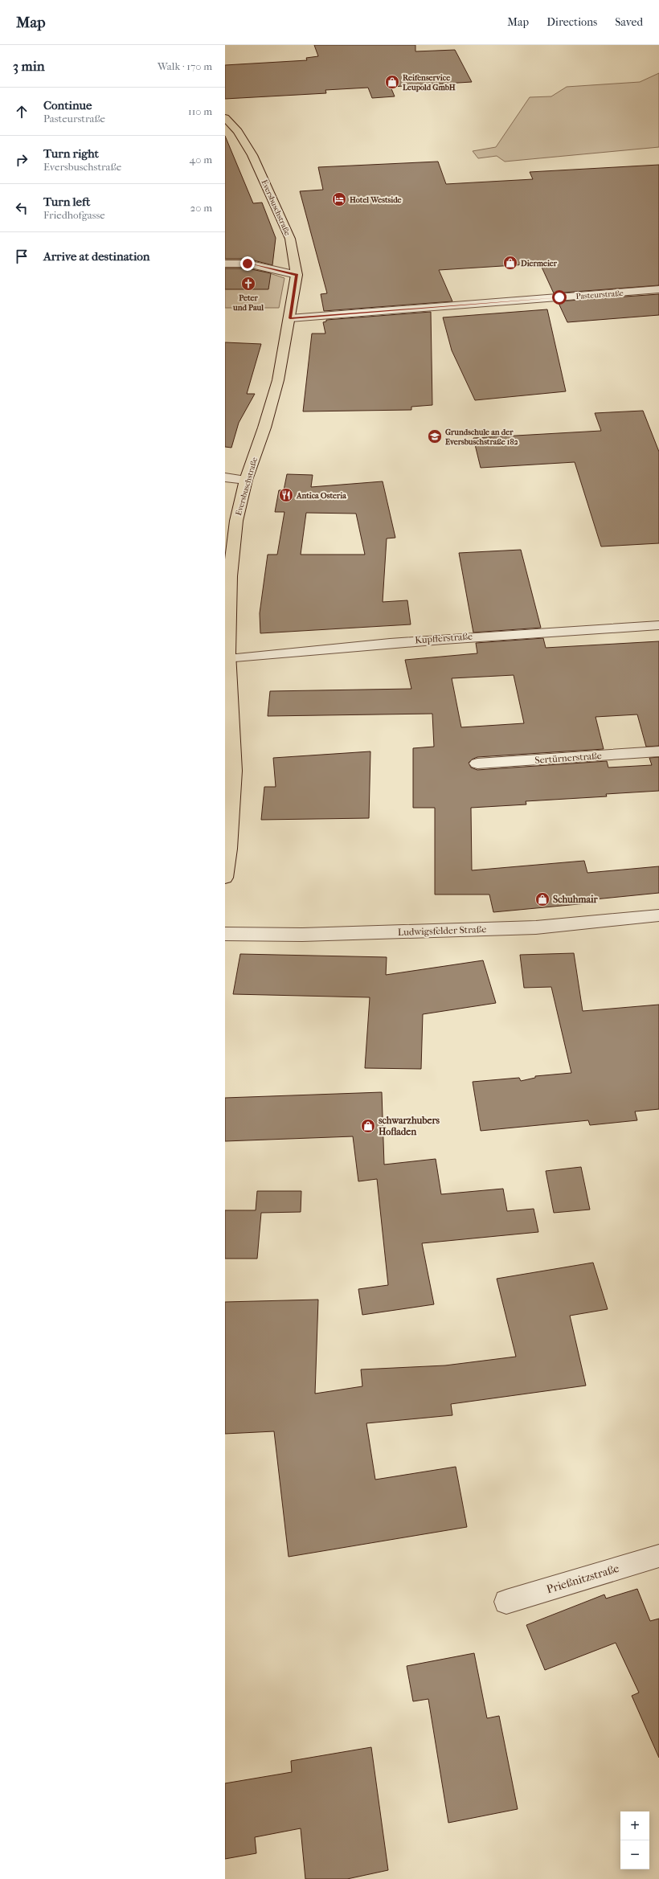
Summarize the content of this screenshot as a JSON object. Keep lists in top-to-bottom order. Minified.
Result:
{"streets":{"main road":["Eversbuschstraße"],"street":["Pasteurstraße","Kupfferstraße","Sertürnerstraße","Ludwigsfelder Straße","Prießnitzstraße"]},"crossings":[["Eversbuschstraße","Pasteurstraße"],["Eversbuschstraße","Kupfferstraße"]],"places":{"shop":["Reifenservice Leupold GmbH","Diermeier","Schuhmair","schwarzhubers Hofladen"],"hotel":["Hotel Westside"],"church":["Peter und Paul"],"school or university":["Grundschule an der Eversbuschstraße 182"],"restaurant":["Antica Osteria"]},"page":{"header":"Map","nav":["Map","Directions","Saved"],"heading":["3 min","Walk · 170 m"],"list":[["Continue","Pasteurstraße","110 m"],["Turn right","Eversbuschstraße","40 m"],["Turn left","Friedhofgasse","20 m"],"Arrive at destination"],"map_buttons":["+","−"]}}
